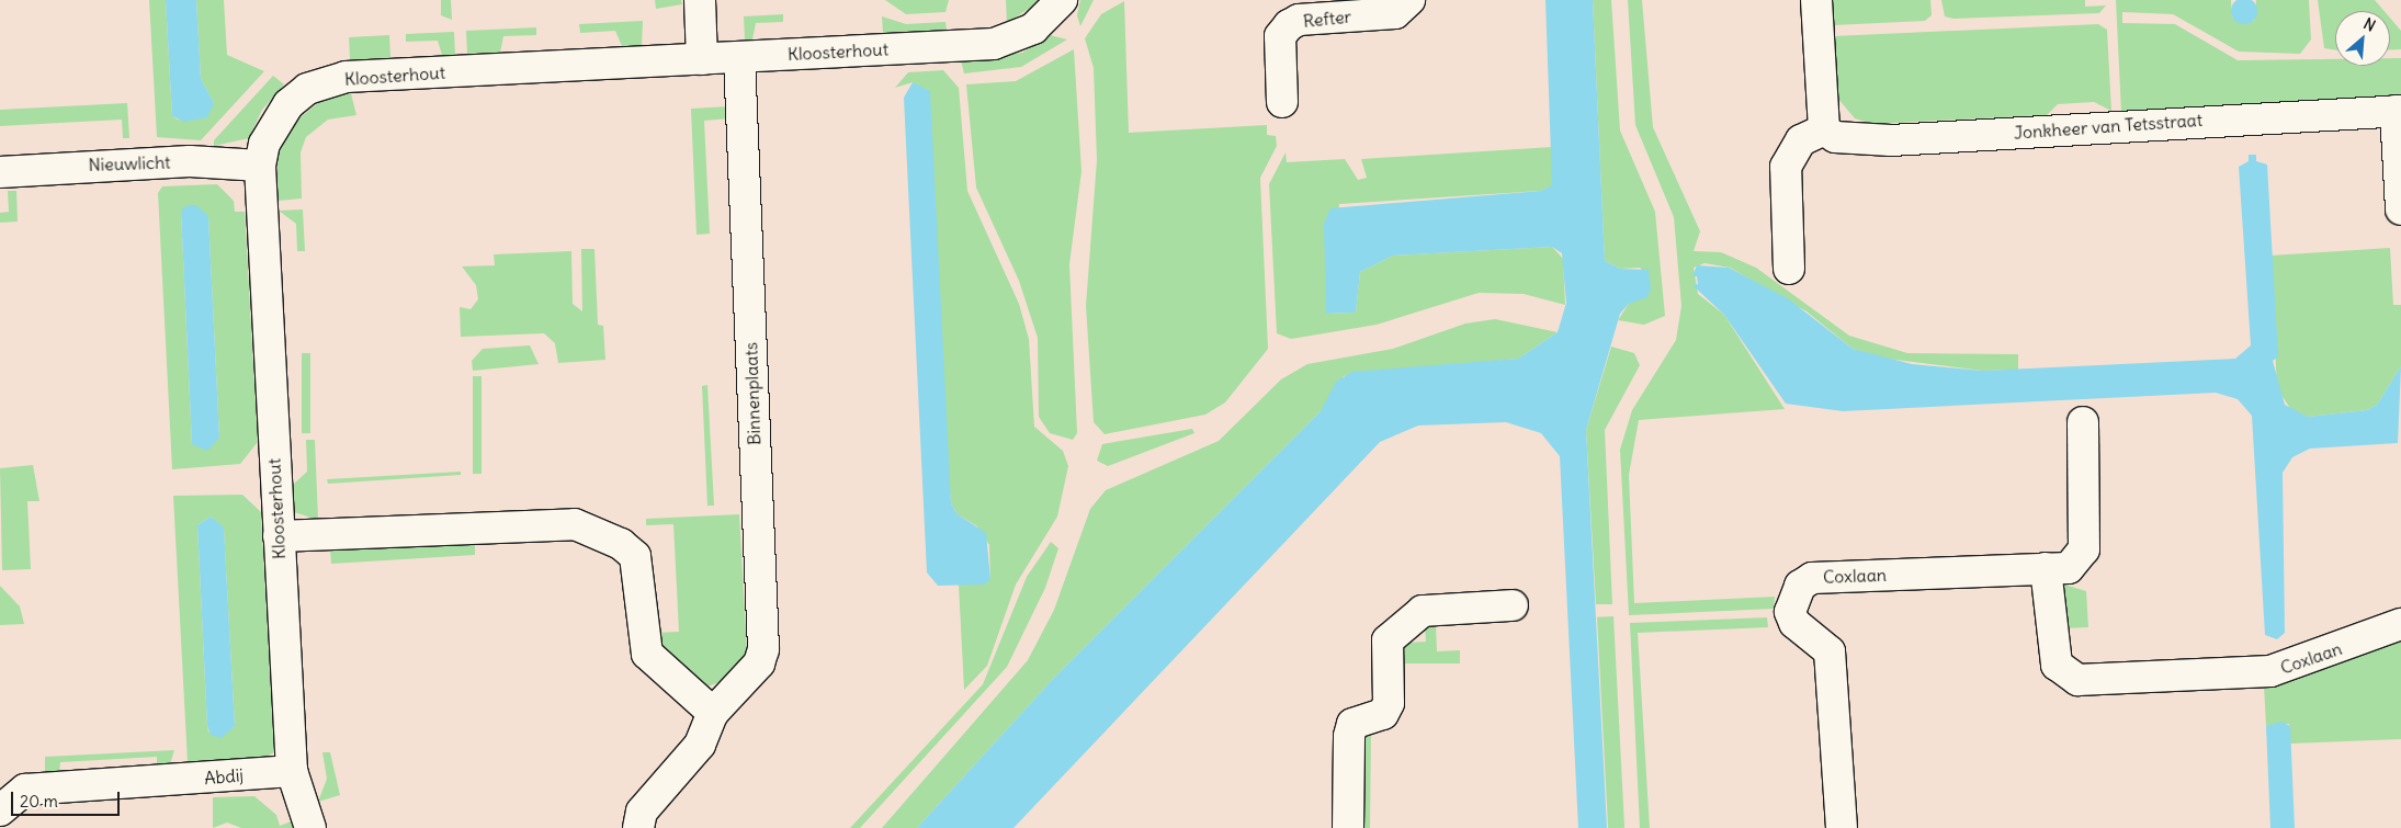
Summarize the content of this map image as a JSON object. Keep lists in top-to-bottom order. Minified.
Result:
{"streets":{"street":["Refter","Kloosterhout","Jonkheer van Tetsstraat","Nieuwlicht","Binnenplaats","Coxlaan","Abdij"]},"crossings":[["Kloosterhout","Nieuwlicht"],["Kloosterhout","Binnenplaats"],["Kloosterhout","Abdij"]],"scale_bar":"20 m","north":"top right"}
